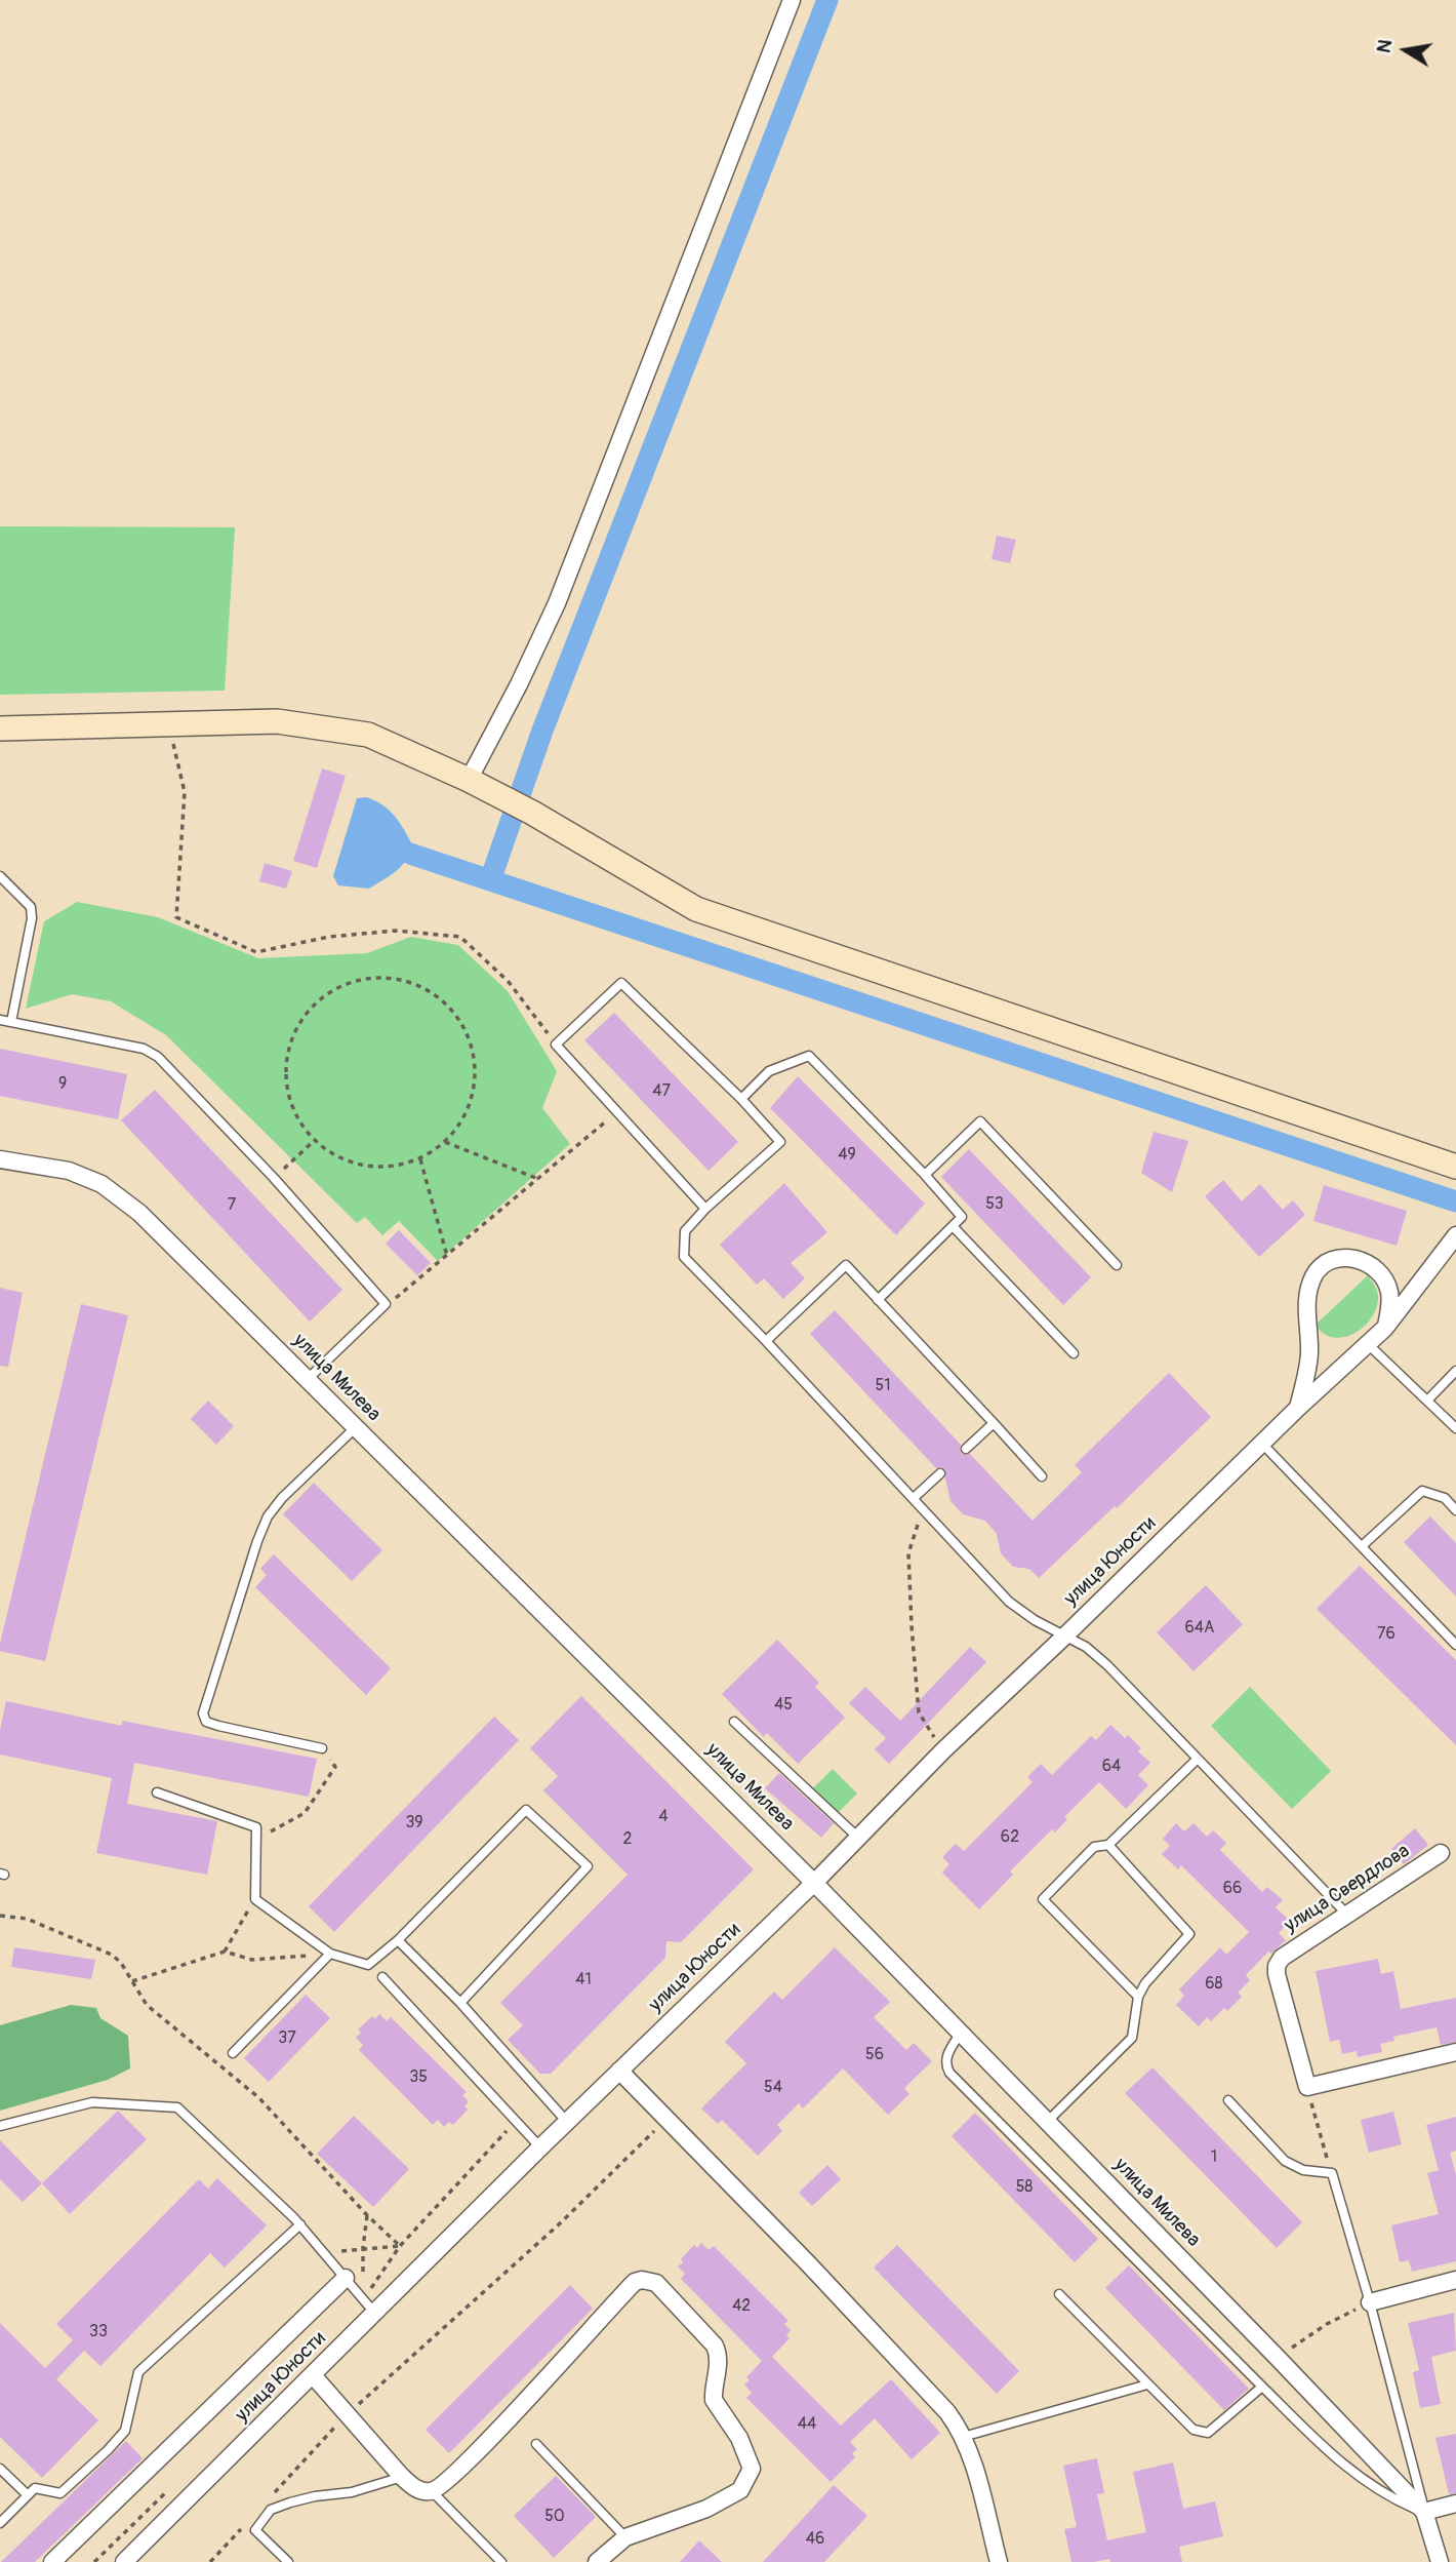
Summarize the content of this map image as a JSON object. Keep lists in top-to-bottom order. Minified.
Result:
{"streets":{"street":["улица Милева","улица Юности","улица Свердлова"]},"crossings":[["улица Милева","улица Юности"]],"house_numbers":["9","47","49","53","7","51","64А","76","45","64","4","39","62","2","66","41","68","37","56","35","54","1","58","42","33","44","50","46"],"north":"left"}
